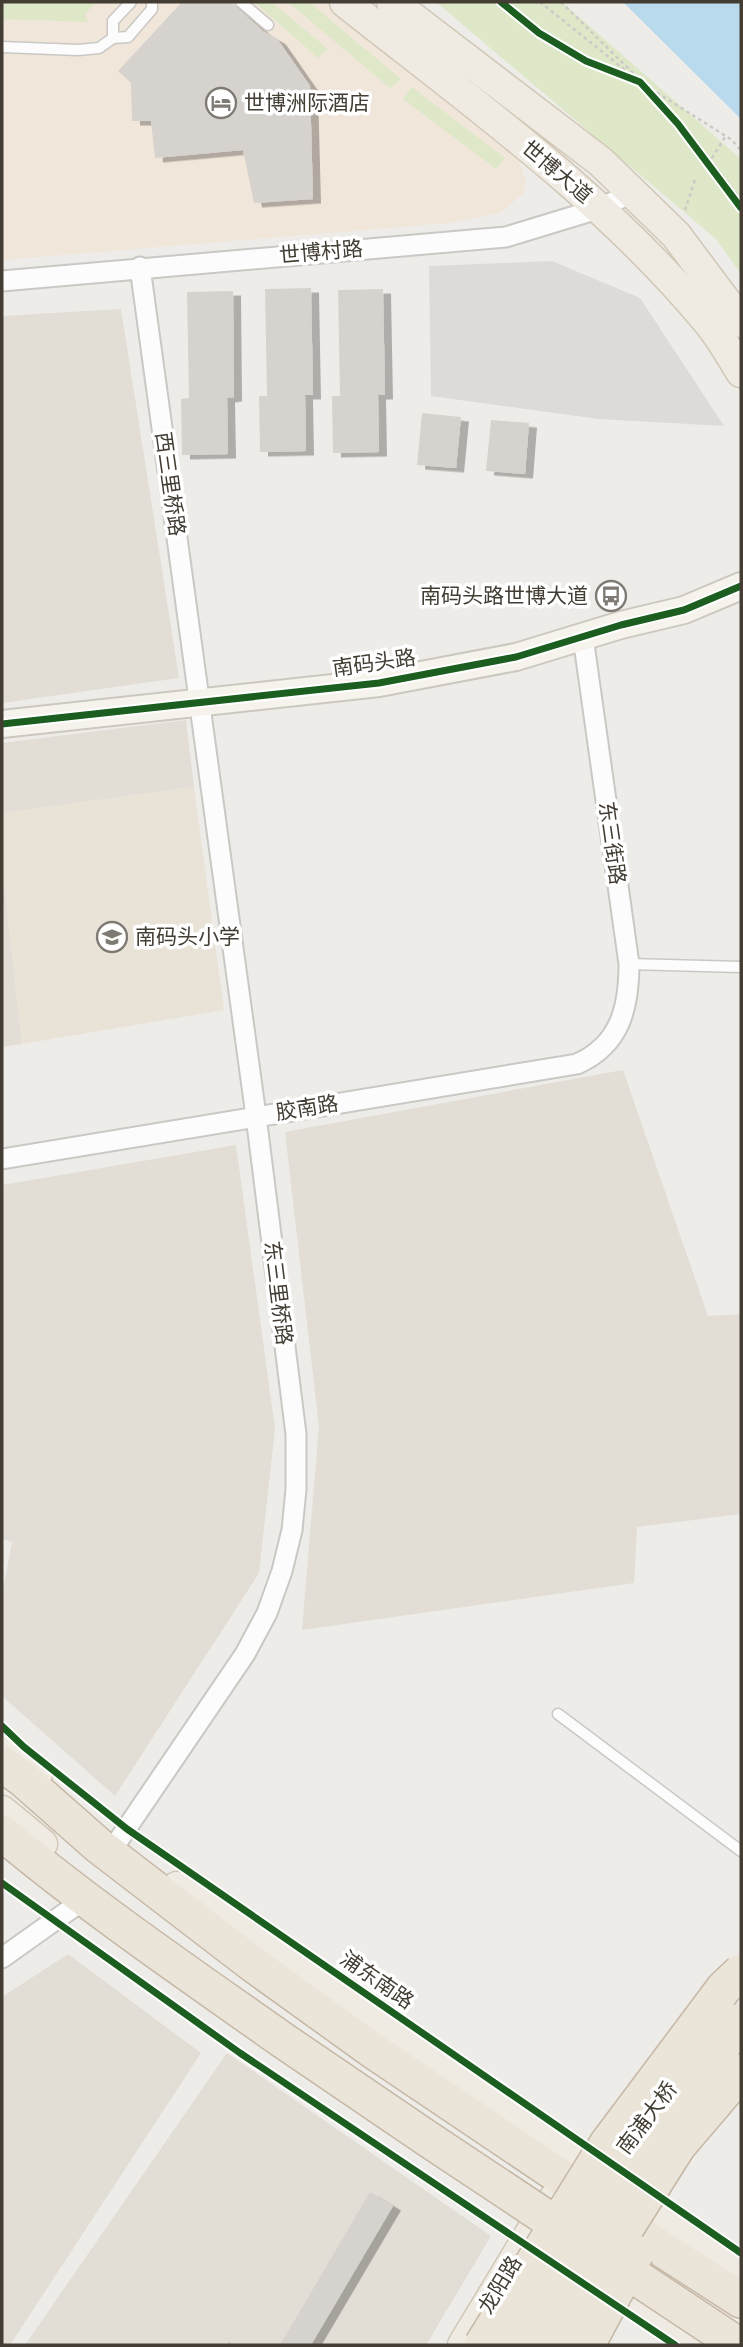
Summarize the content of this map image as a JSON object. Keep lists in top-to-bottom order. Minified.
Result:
{"streets":{"highway":["南浦大桥"],"main road":["世博大道","浦东南路","龙阳路"],"street":["世博村路","西三里桥路","南码头路","东三街路","胶南路","东三里桥路"]},"crossings":[["世博大道","世博村路"],["世博村路","西三里桥路"],["西三里桥路","南码头路"],["西三里桥路","东三里桥路"],["南码头路","东三街路"],["南码头路","东三里桥路"],["东三街路","胶南路"],["胶南路","东三里桥路"],["东三里桥路","浦东南路"]],"places":{"hotel":["世博洲际酒店"],"bus stop":["南码头路世博大道"],"school or university":["南码头小学"]}}
